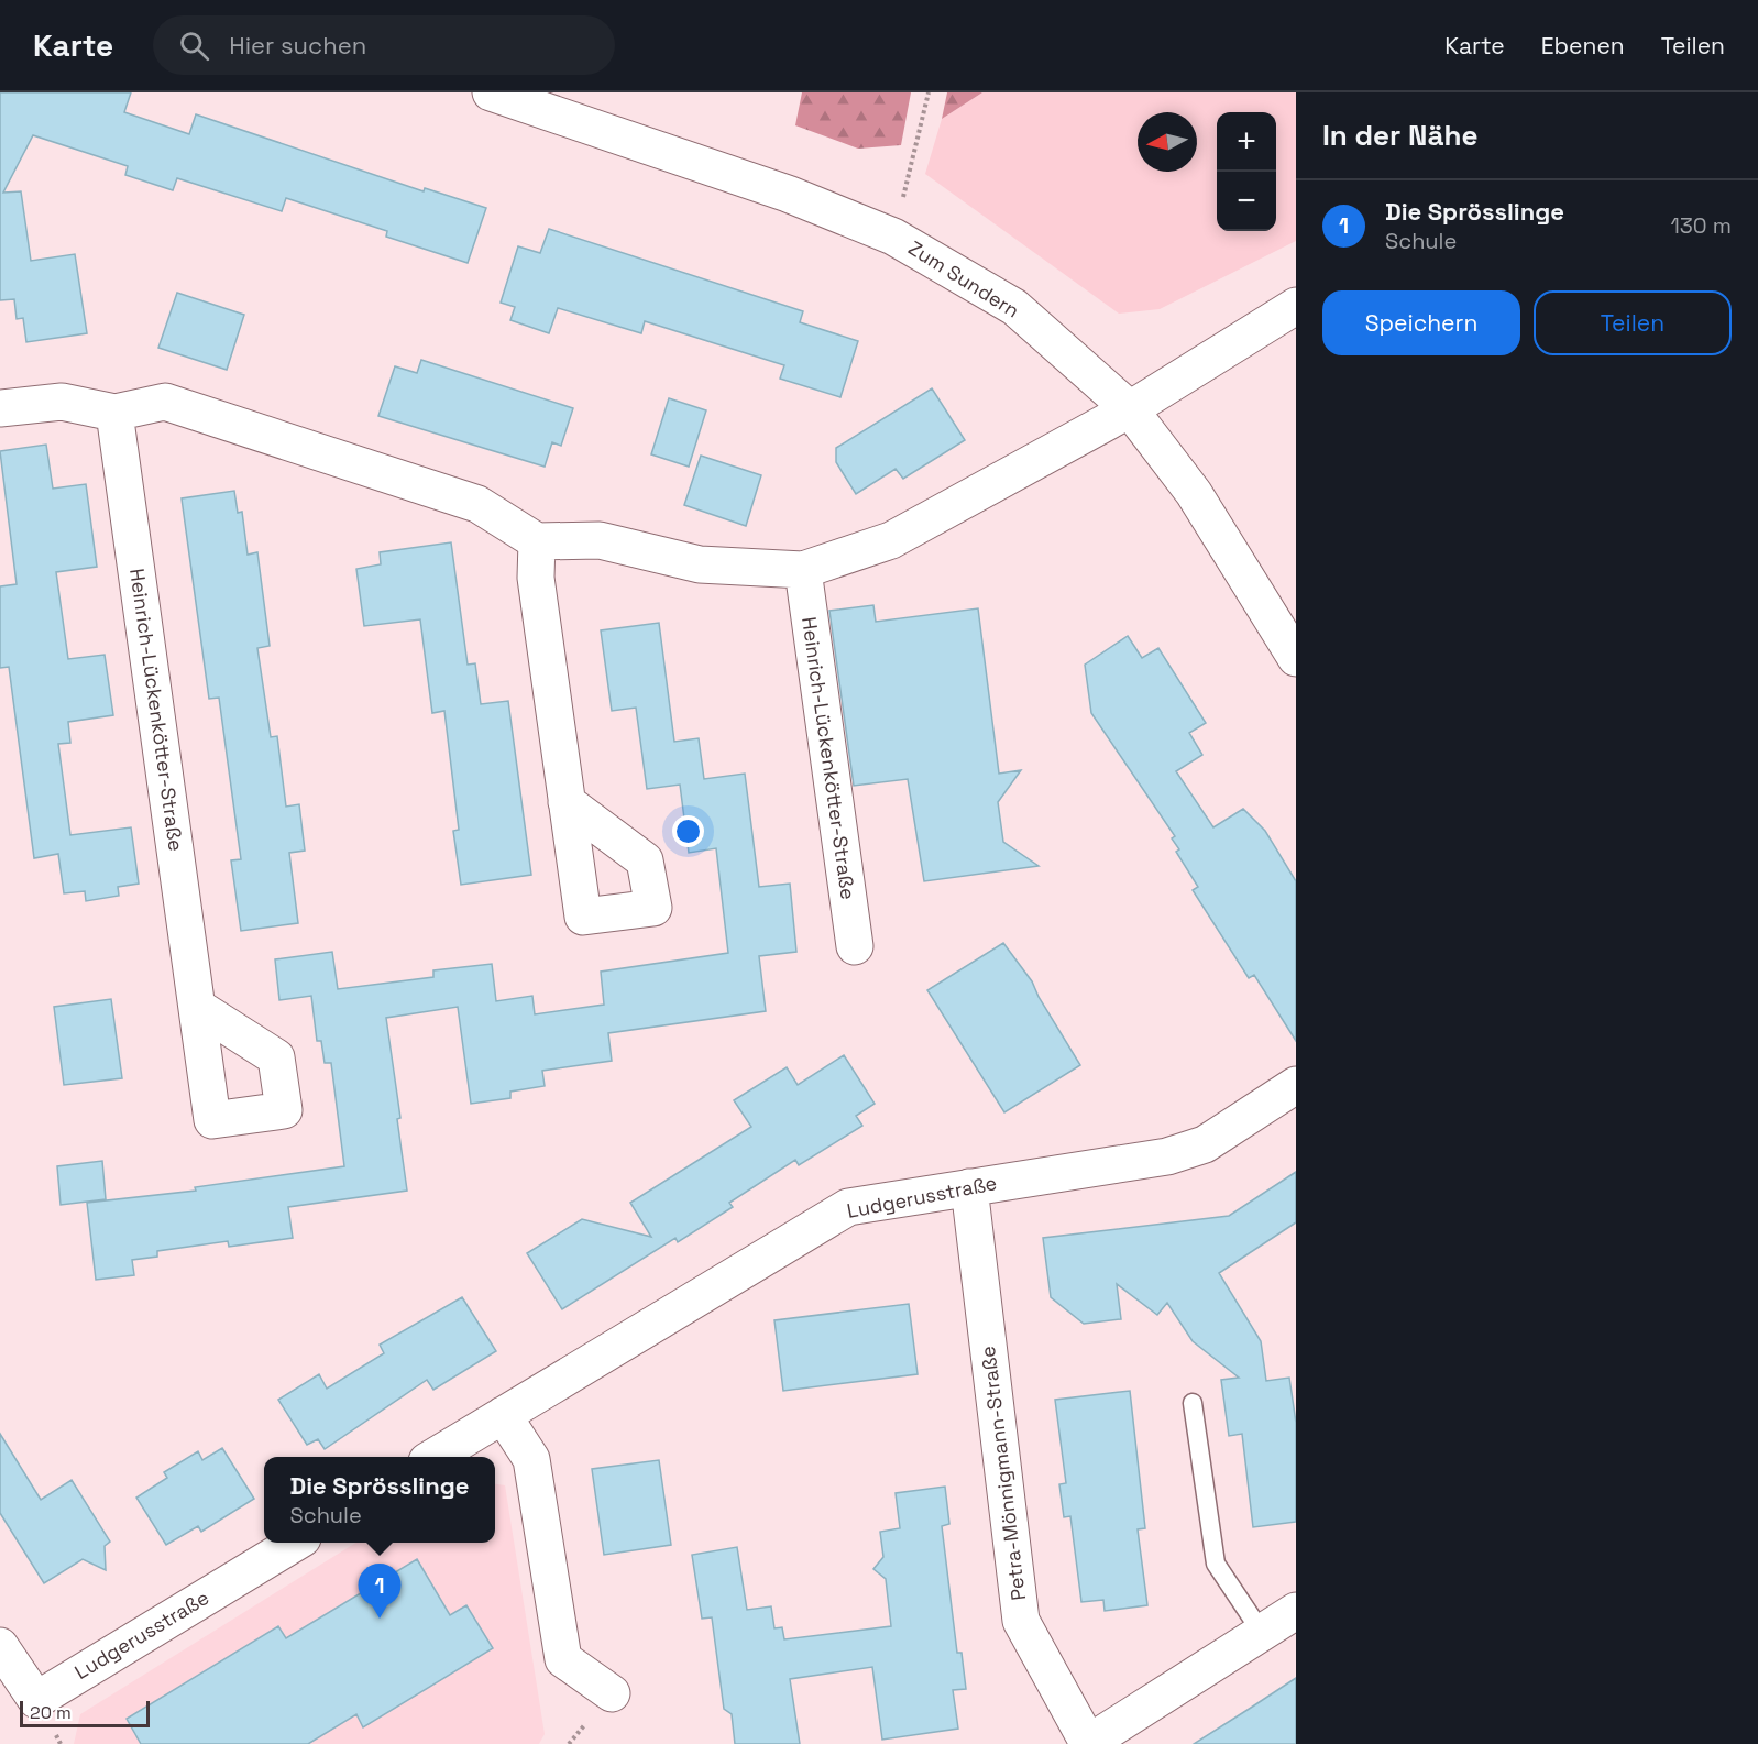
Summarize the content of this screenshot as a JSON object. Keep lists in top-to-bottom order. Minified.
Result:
{"streets":{"street":["Zum Sundern","Heinrich-Lückenkötter-Straße","Ludgerusstraße","Petra-Mönnigmann-Straße"]},"crossings":[["Ludgerusstraße","Petra-Mönnigmann-Straße"]],"scale_bar":"20 m","north":"left","page":{"header":"Karte","search":"Hier suchen","nav":["Karte","Ebenen","Teilen"],"heading":"In der Nähe","map_buttons":["+","−"],"list":[{"mark":"1","name":"Die Sprösslinge","note":"Schule","value":"130 m"}],"buttons":["Speichern","Teilen"],"popup":["Die Sprösslinge","Schule"],"pins":"1","scale":"20 m"}}
